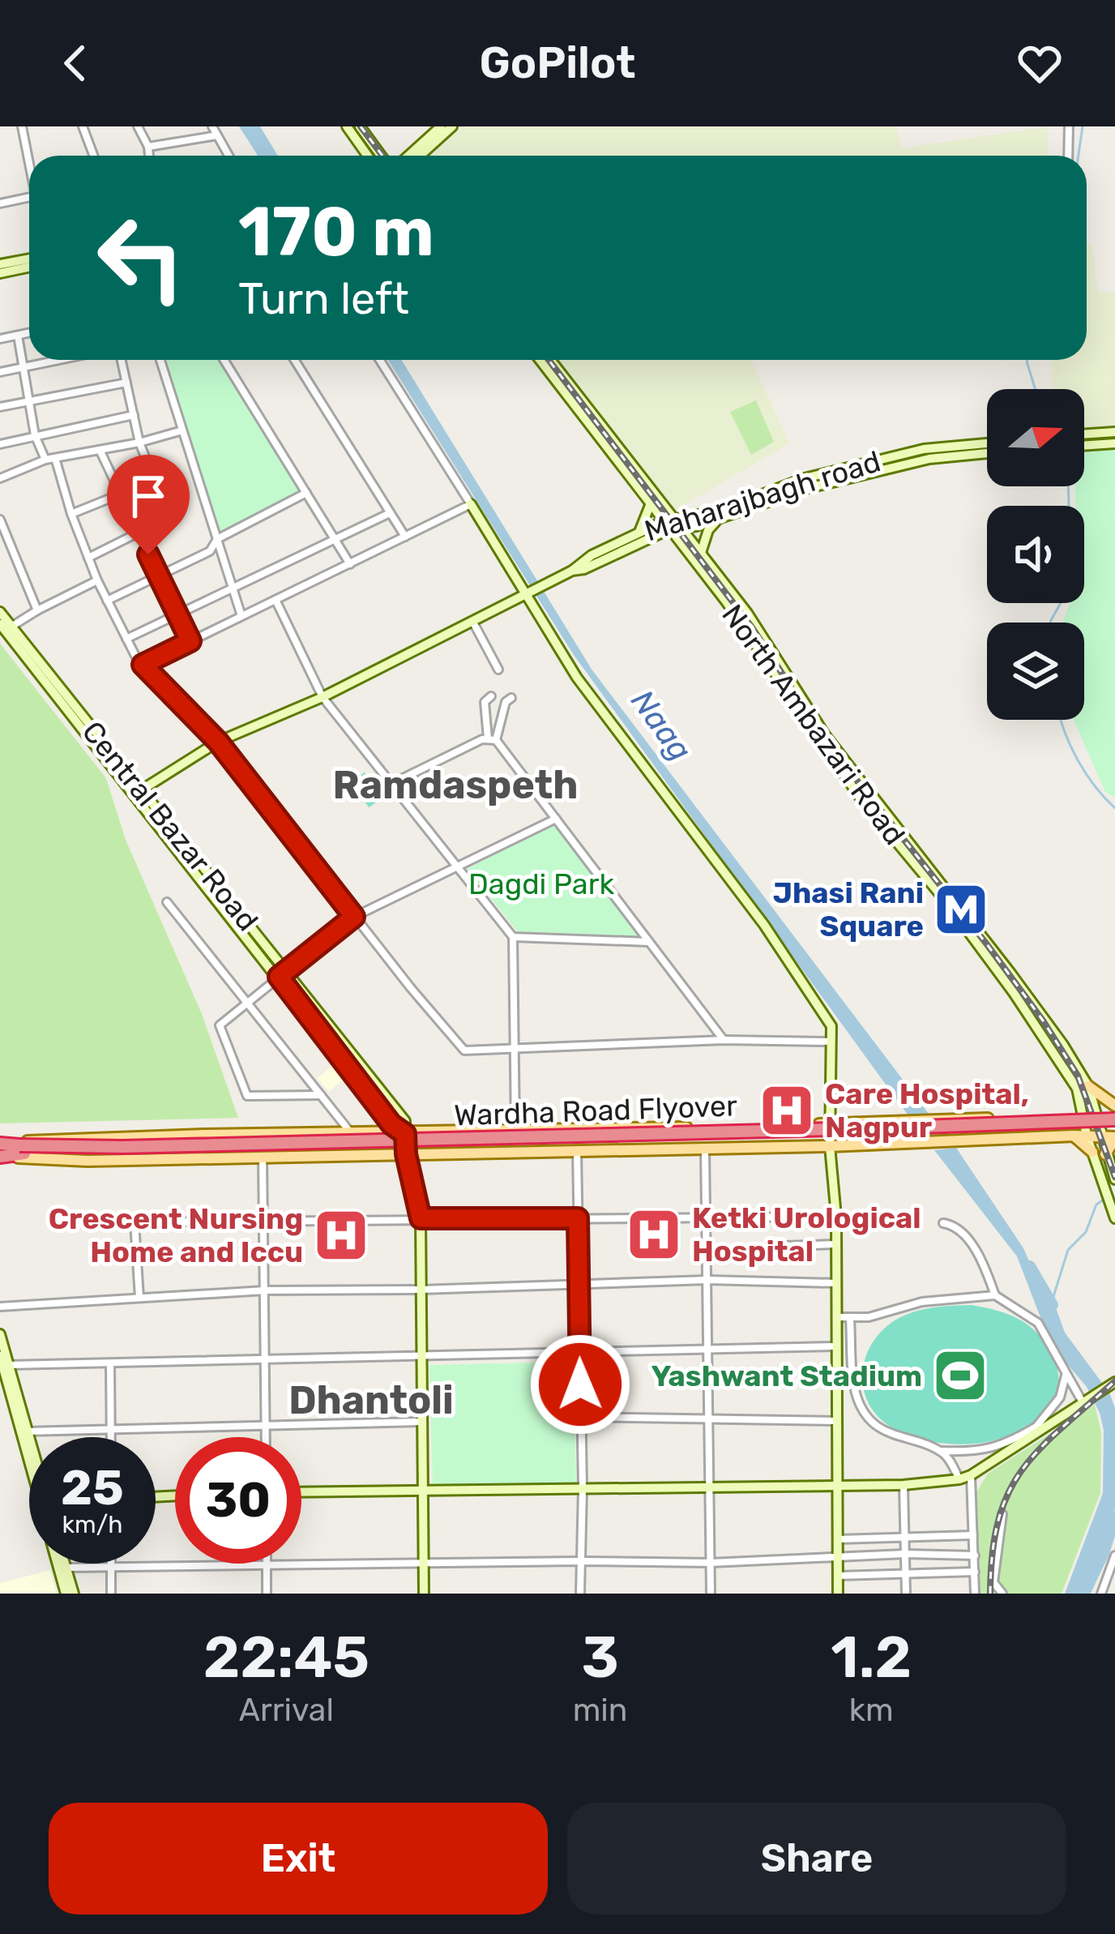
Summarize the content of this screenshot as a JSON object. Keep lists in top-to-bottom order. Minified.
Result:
{"streets":{"highway":["Wardha Road Flyover"],"street":["Maharajbagh road","North Ambazari Road","Central Bazar Road"]},"crossings":[["Maharajbagh road","North Ambazari Road"]],"districts":["Ramdaspeth","Dhantoli"],"water":["Naag"],"parks":["Dagdi Park"],"places":{"metro station":["Jhasi Rani Square"],"hospital":["Care Hospital, Nagpur","Ketki Urological Hospital","Crescent Nursing Home and Iccu"],"sports":["Yashwant Stadium"]},"north":"right","page":{"header":"GoPilot","turn":["170 m","Turn left"],"speed":"25 km/h","limit":"30","eta":["22:45","Arrival","3","min","1.2","km"],"buttons":["Exit","Share"]}}
